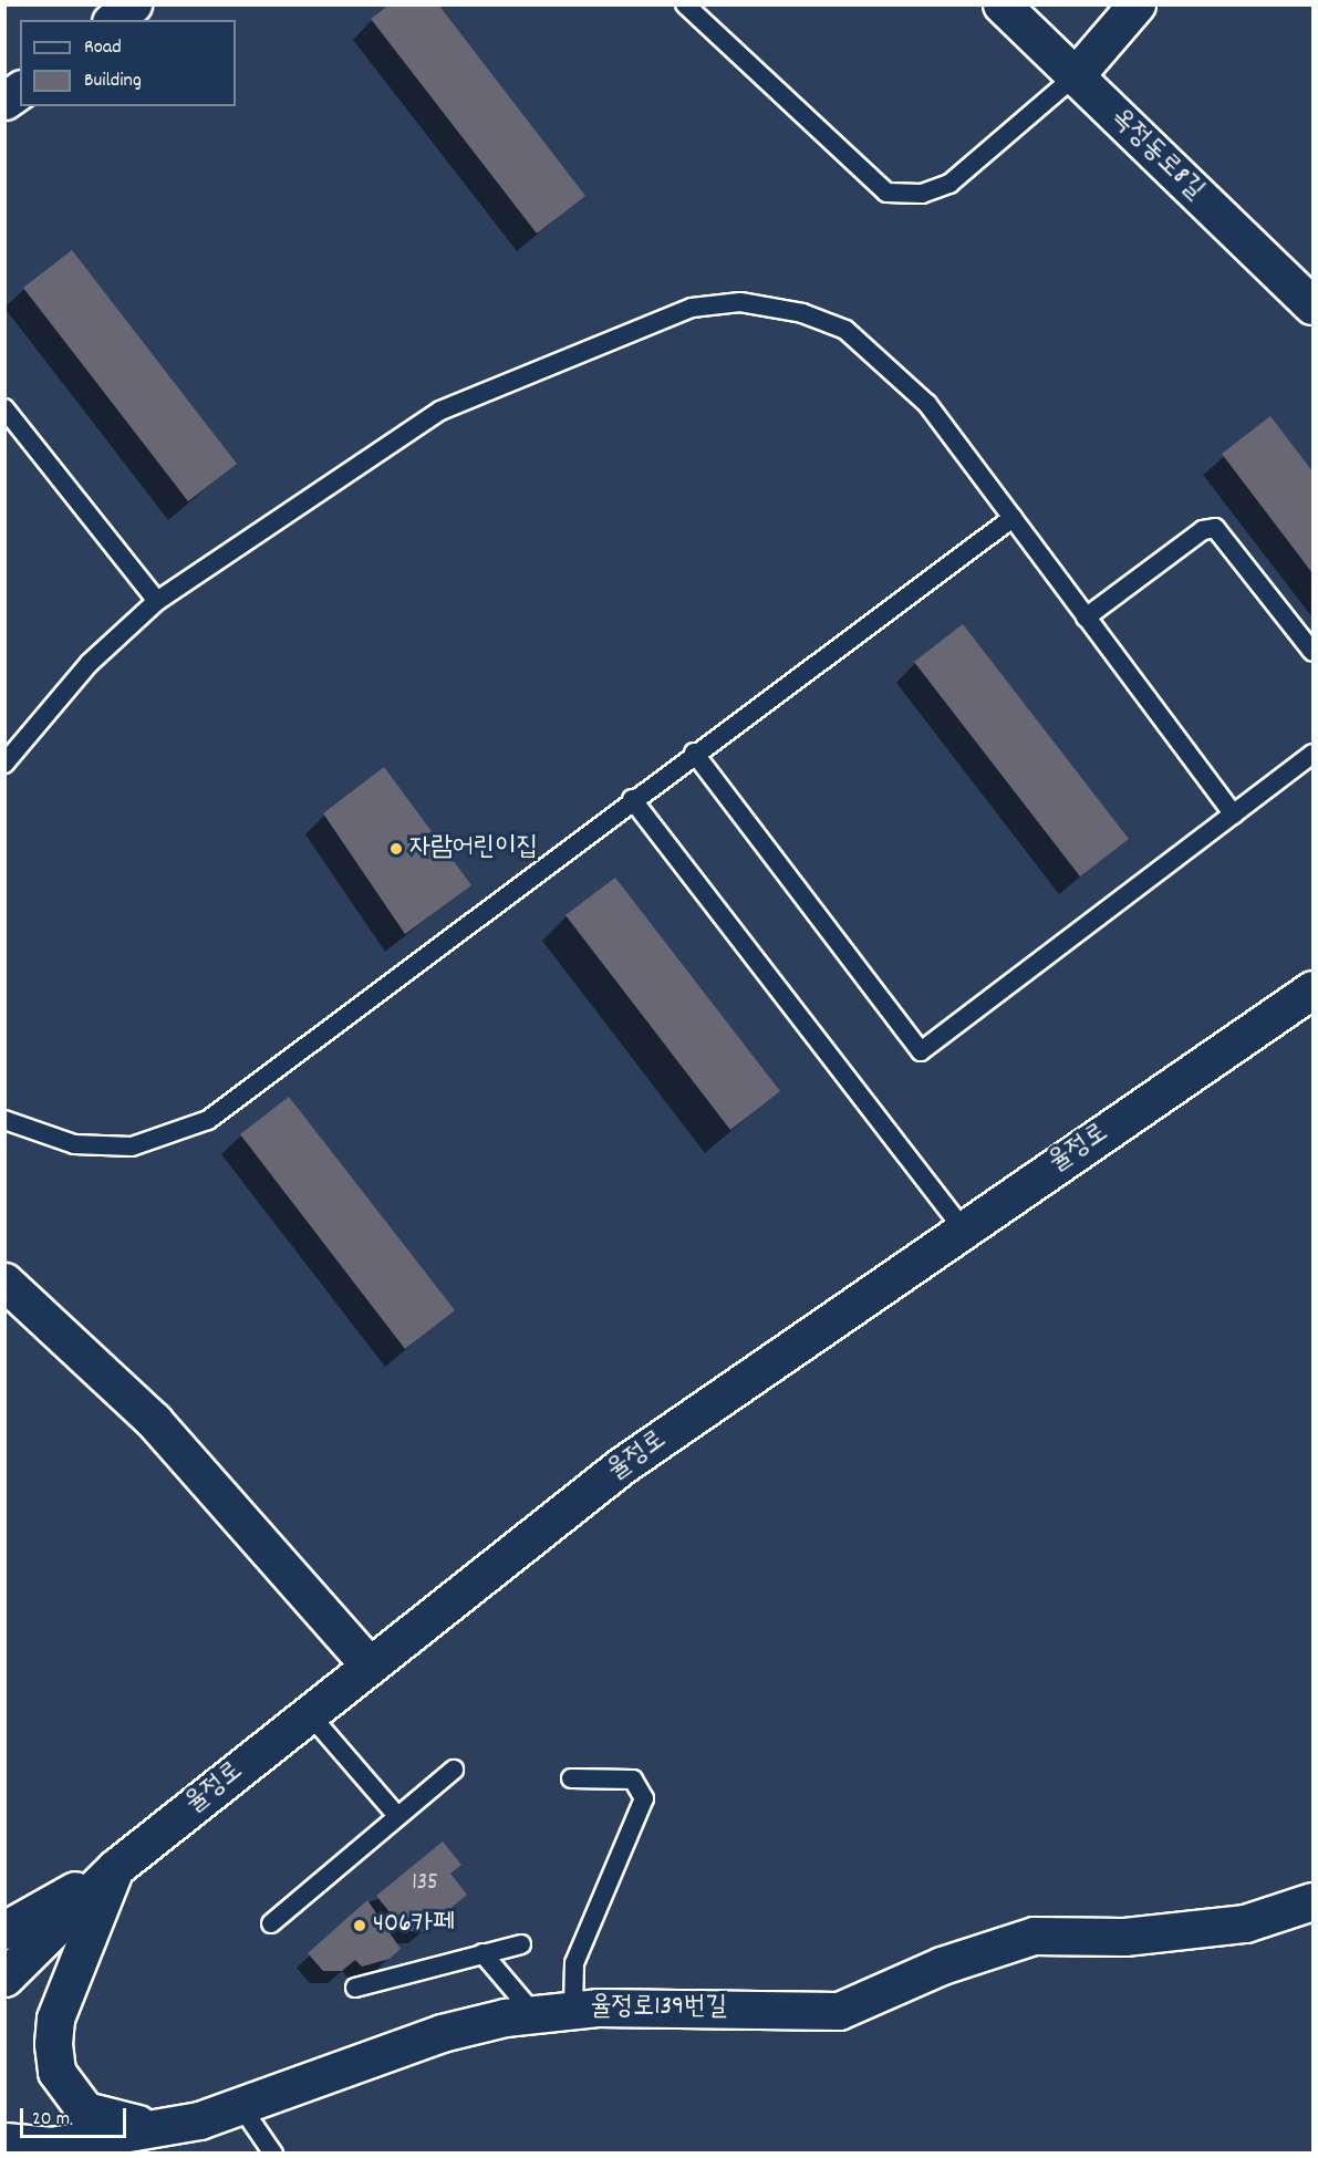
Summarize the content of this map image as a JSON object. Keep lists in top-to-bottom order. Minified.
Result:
{"streets":{"street":["옥정동로8길","율정로","율정로139번길"]},"places":["자람어린이집","406카페"],"house_numbers":["135"],"legend":["Road","Building"],"scale_bar":"20 m"}
